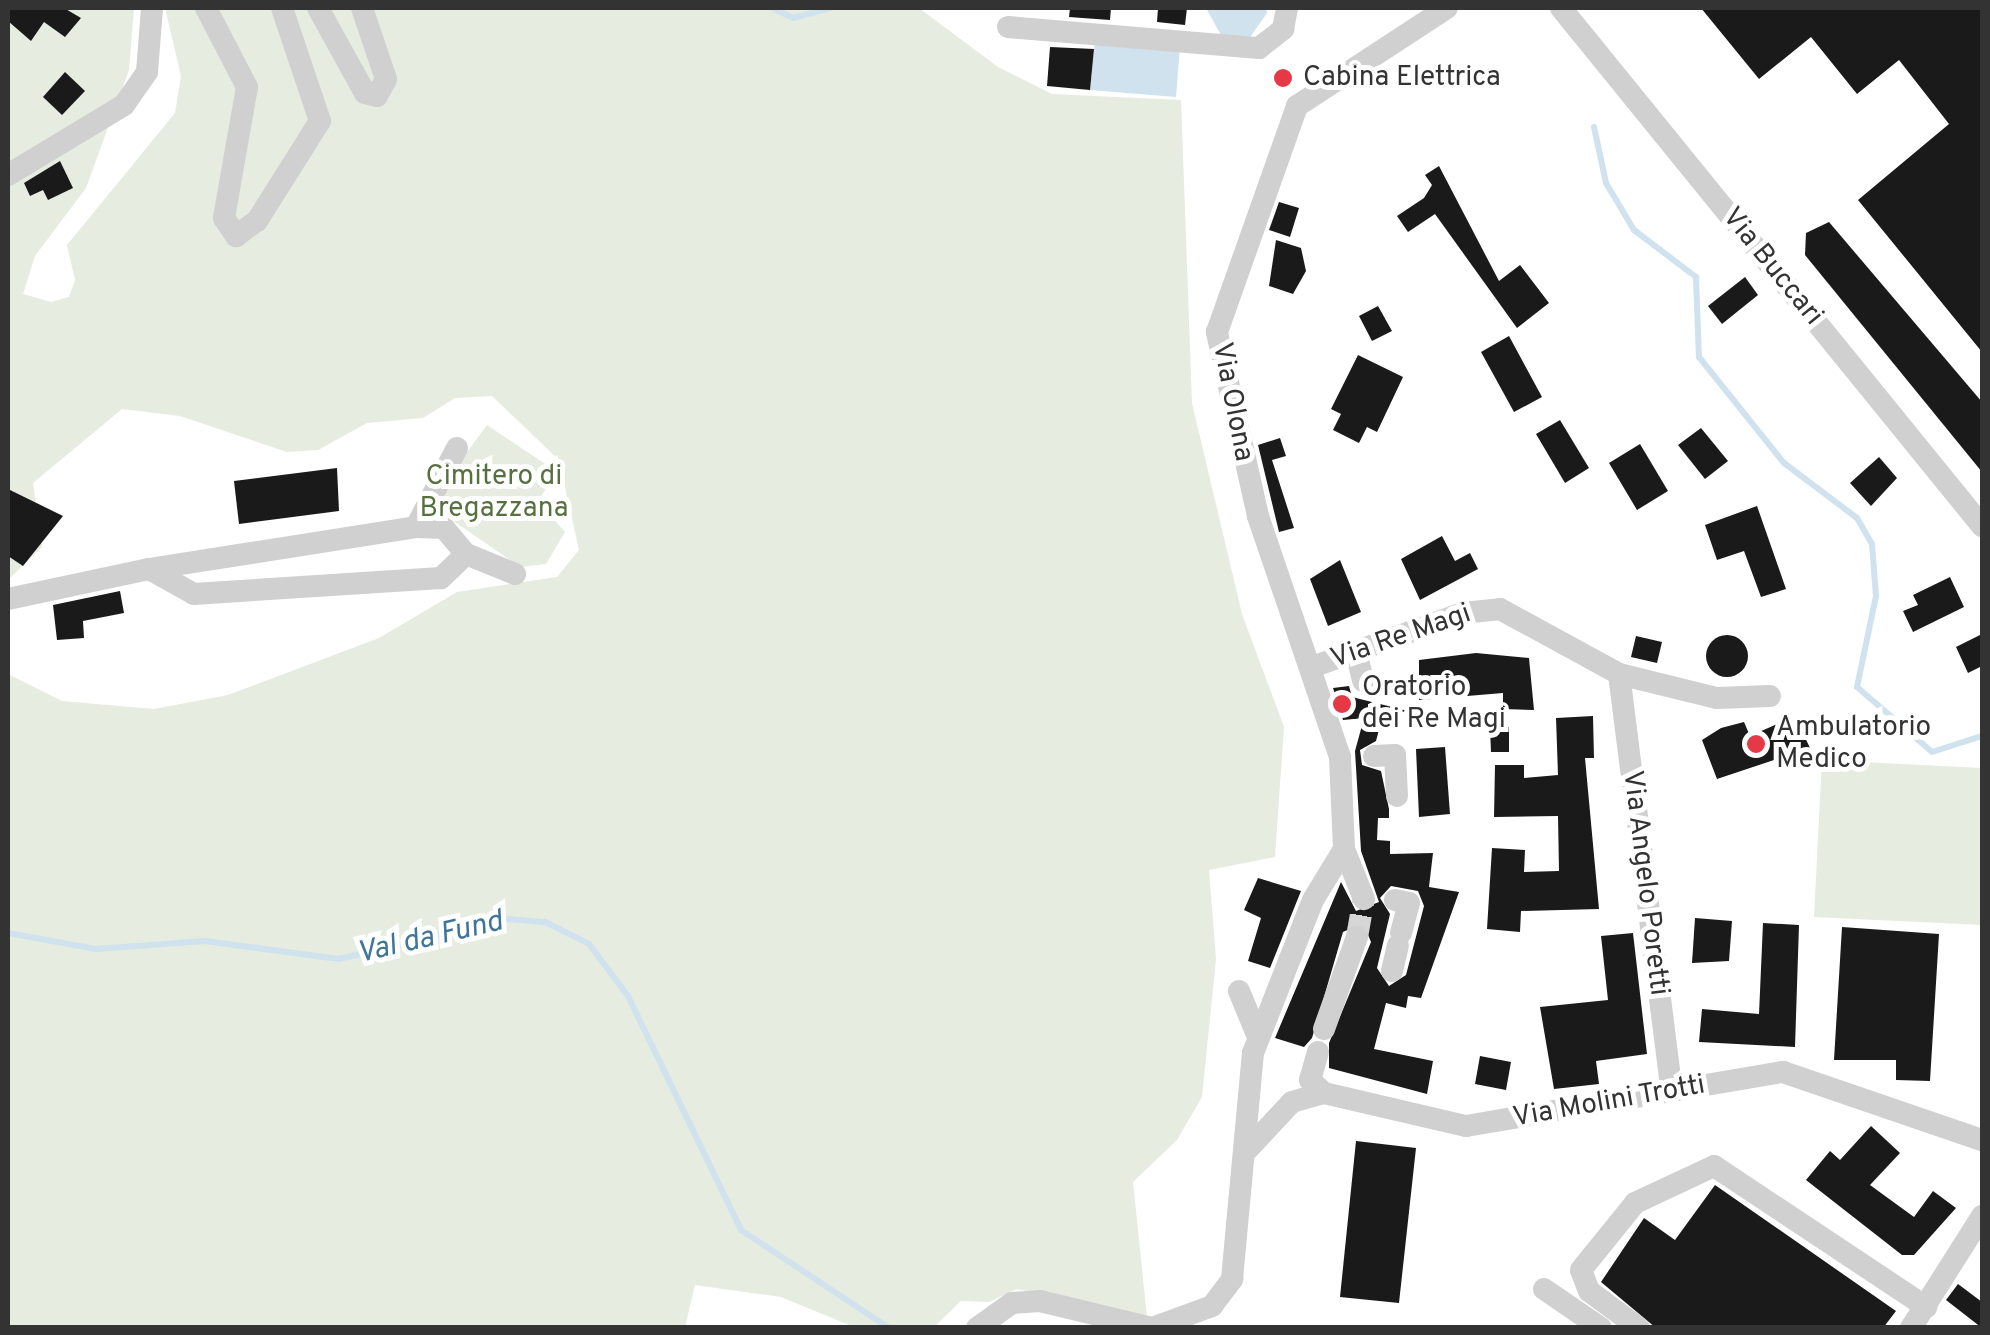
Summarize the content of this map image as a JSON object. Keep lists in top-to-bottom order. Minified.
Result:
{"streets":{"street":["Via Buccari","Via Olona","Via Re Magi","Via Angelo Poretti","Via Molini Trotti"]},"crossings":[["Via Olona","Via Re Magi"],["Via Re Magi","Via Angelo Poretti"],["Via Angelo Poretti","Via Molini Trotti"]],"water":["Val da Fund"],"parks":["Cimitero di Bregazzana"],"places":["Cabina Elettrica","Oratorio dei Re Magi","Ambulatorio Medico"]}
